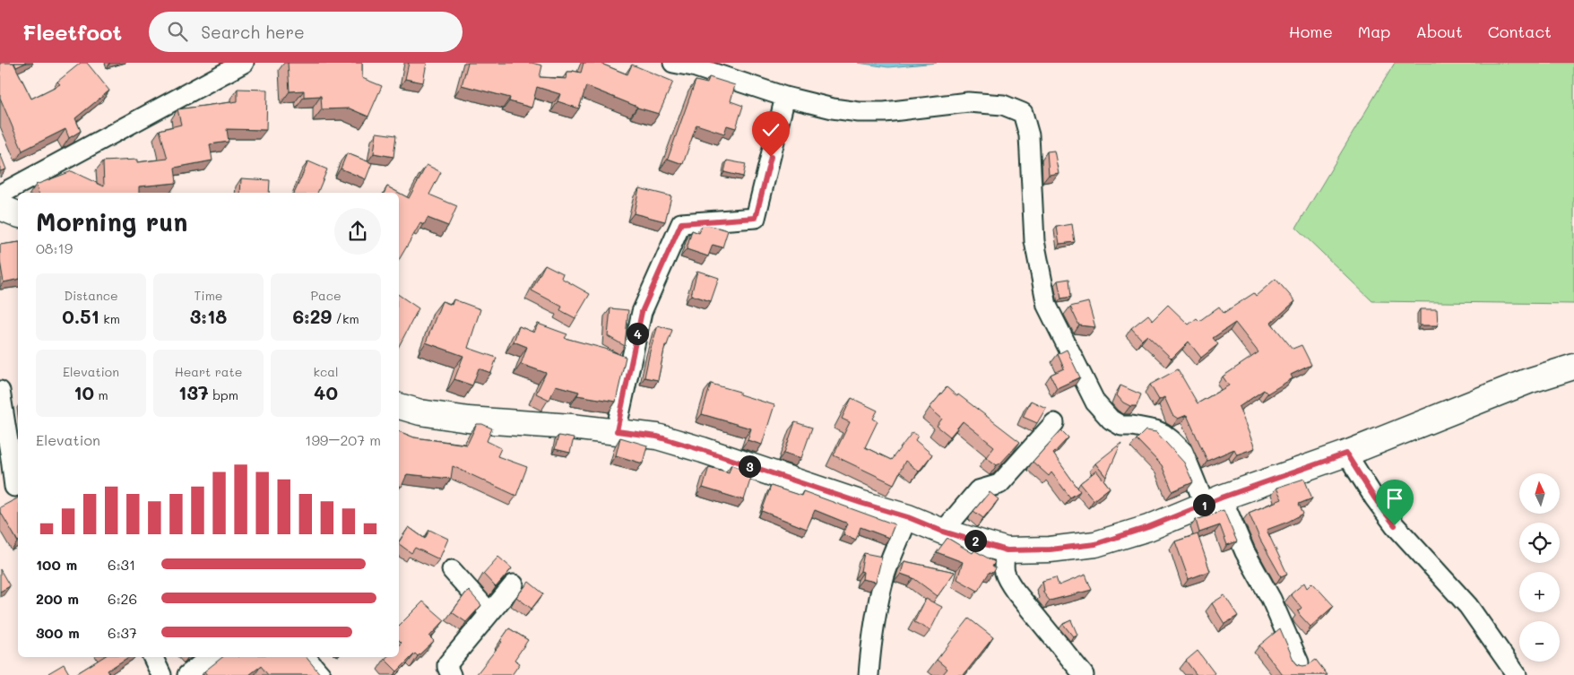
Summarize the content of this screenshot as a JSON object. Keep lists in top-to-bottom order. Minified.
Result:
{"north":"top","page":{"header":"Fleetfoot","search":"Search here","nav":["Home","Map","About","Contact"],"heading":["Morning run","08:19"],"stats":[["Distance","0.51 km"],["Time","3:18"],["Pace","6:29 /km"],["Elevation","10 m"],["Heart rate","137 bpm"],["kcal","40"]],"pins":["4","3","1","2"],"chart":["Elevation","199–207 m"],"map_buttons":["+","−"],"list":[{"name":"100 m","note":"6:31"},{"name":"200 m","note":"6:26"},{"name":"300 m","note":"6:37"}]}}
